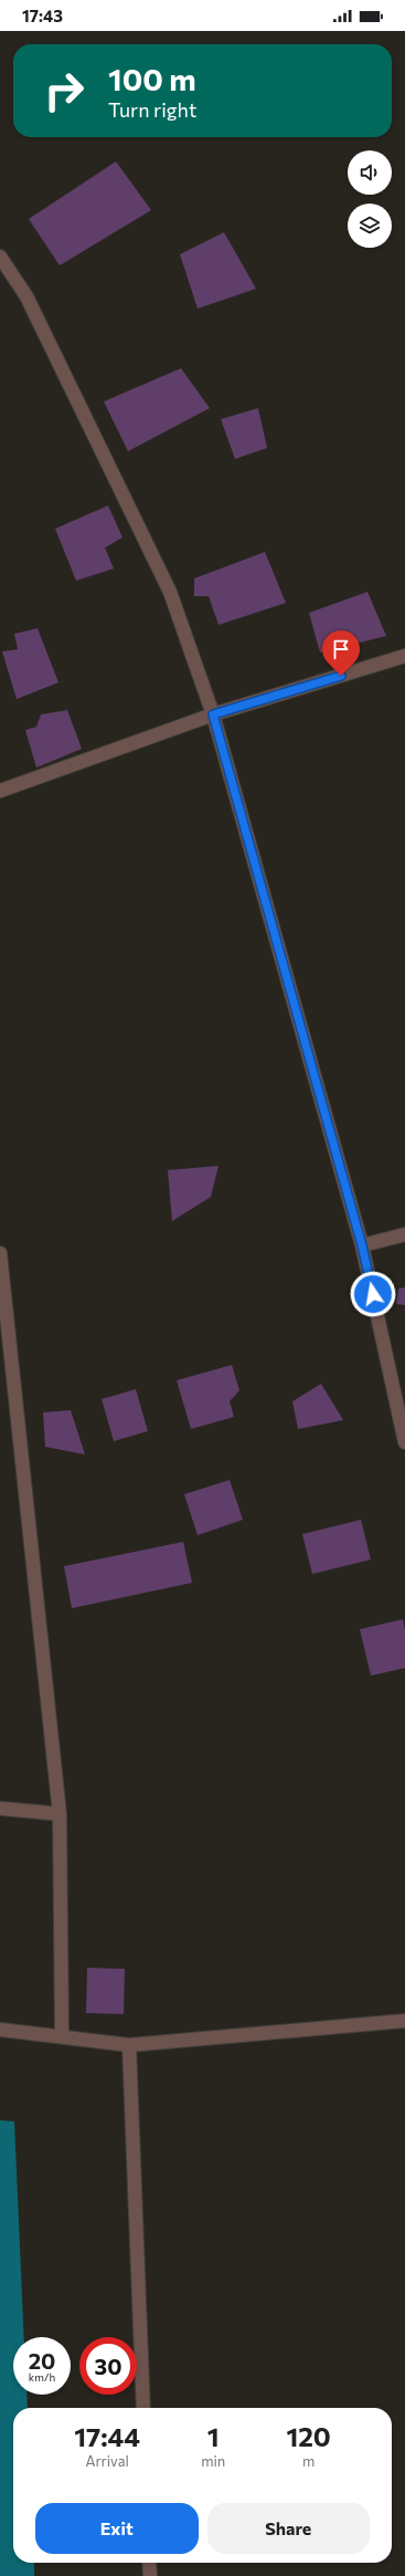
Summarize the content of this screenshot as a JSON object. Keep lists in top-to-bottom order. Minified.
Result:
{"page":{"status":"17:43","turn":["100 m","Turn right"],"speed":"20 km/h","limit":"30","eta":["17:44","Arrival","1","min","120","m"],"buttons":["Exit","Share"]}}
